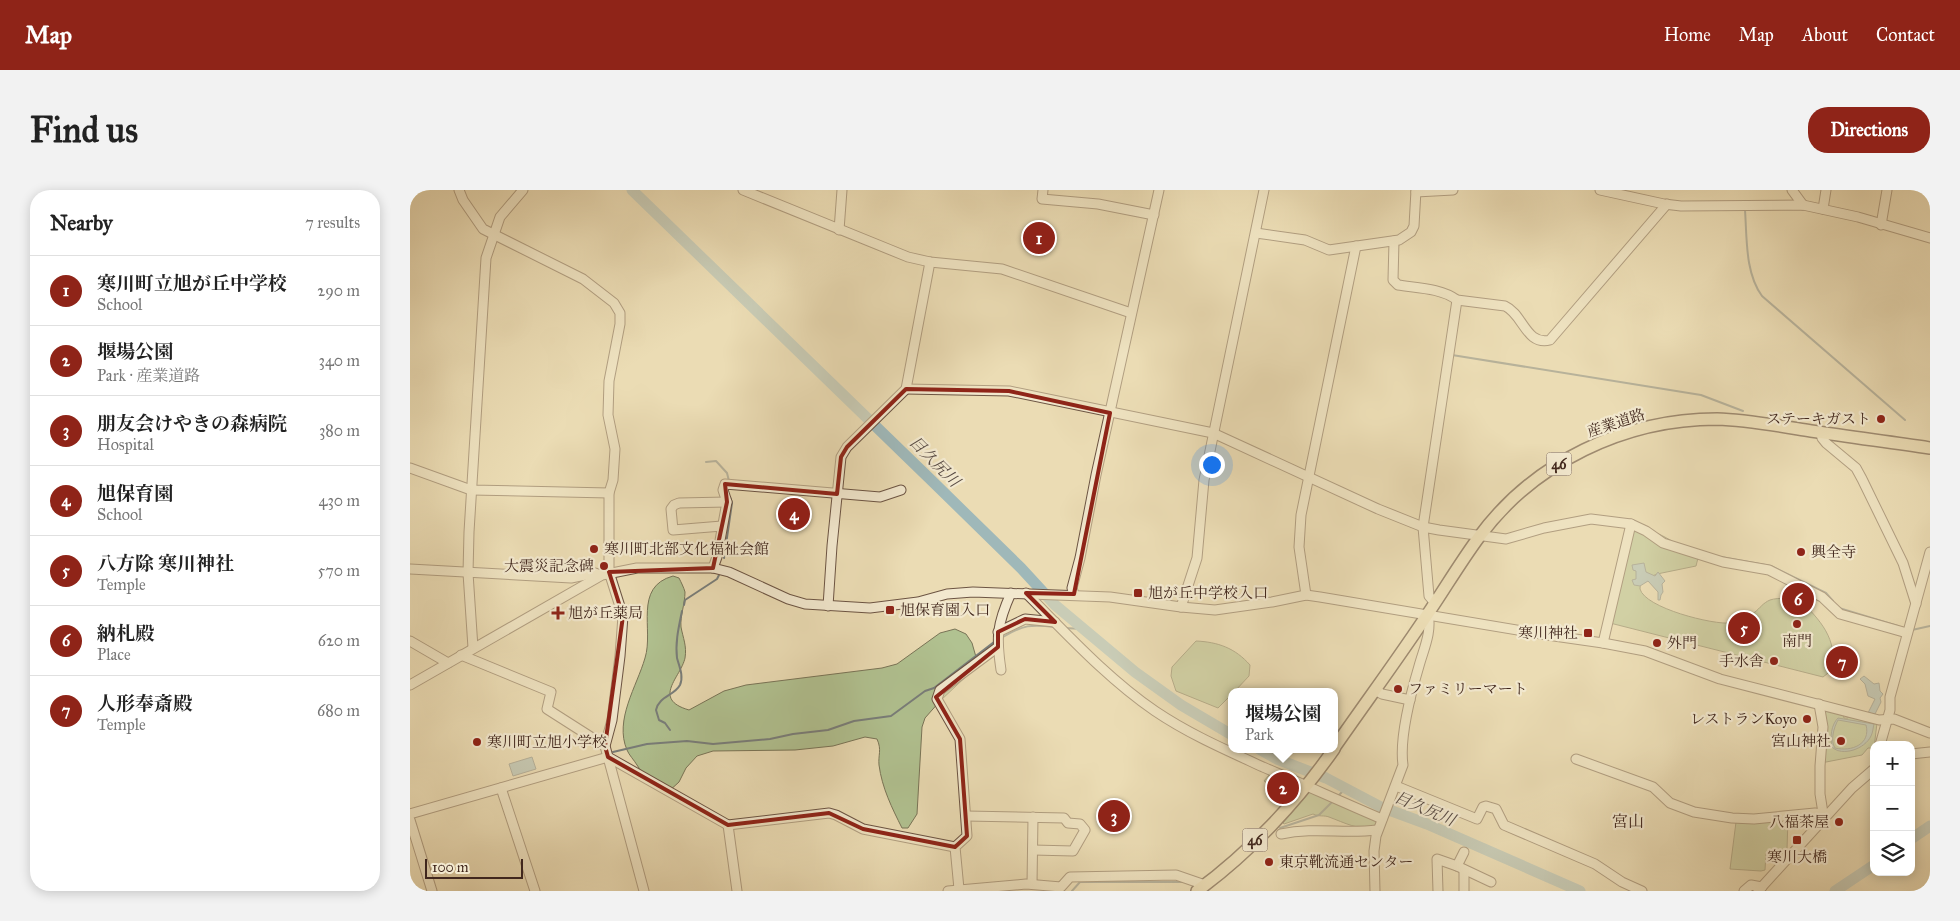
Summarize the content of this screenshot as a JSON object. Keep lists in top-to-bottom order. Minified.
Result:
{"streets":{"main road":["産業道路","46"]},"crossings":[["産業道路","46"]],"districts":["宮山"],"water":["目久尻川"],"places":{"other":["ステーキガスト","寒川町北部文化福祉会館","興全寺","大震災記念碑","南門","外門","手水舎","ファミリーマート","レストランKoyo","宮山神社","寒川町立旭小学校","八福茶屋","東京靴流通センター"],"transit":["旭が丘中学校入口","旭保育園入口","寒川神社","寒川大橋"],"health":["旭が丘薬局"]},"scale_bar":"100 m","page":{"header":"Map","nav":["Home","Map","About","Contact"],"buttons":"Directions","title":"Find us","heading":["Nearby","7 results"],"pins":["1","4","6","5","7","2","3"],"list":[{"mark":"1","name":"寒川町立旭が丘中学校","note":"School","value":"290 m"},{"mark":"2","name":"堰場公園","note":"Park · 産業道路","value":"340 m"},{"mark":"3","name":"朋友会けやきの森病院","note":"Hospital","value":"380 m"},{"mark":"4","name":"旭保育園","note":"School","value":"430 m"},{"mark":"5","name":"八方除 寒川神社","note":"Temple","value":"570 m"},{"mark":"6","name":"納札殿","note":"Place","value":"620 m"},{"mark":"7","name":"人形奉斎殿","note":"Temple","value":"680 m"}],"popup":["堰場公園","Park"],"map_buttons":["+","−"],"scale":"100 m"}}
